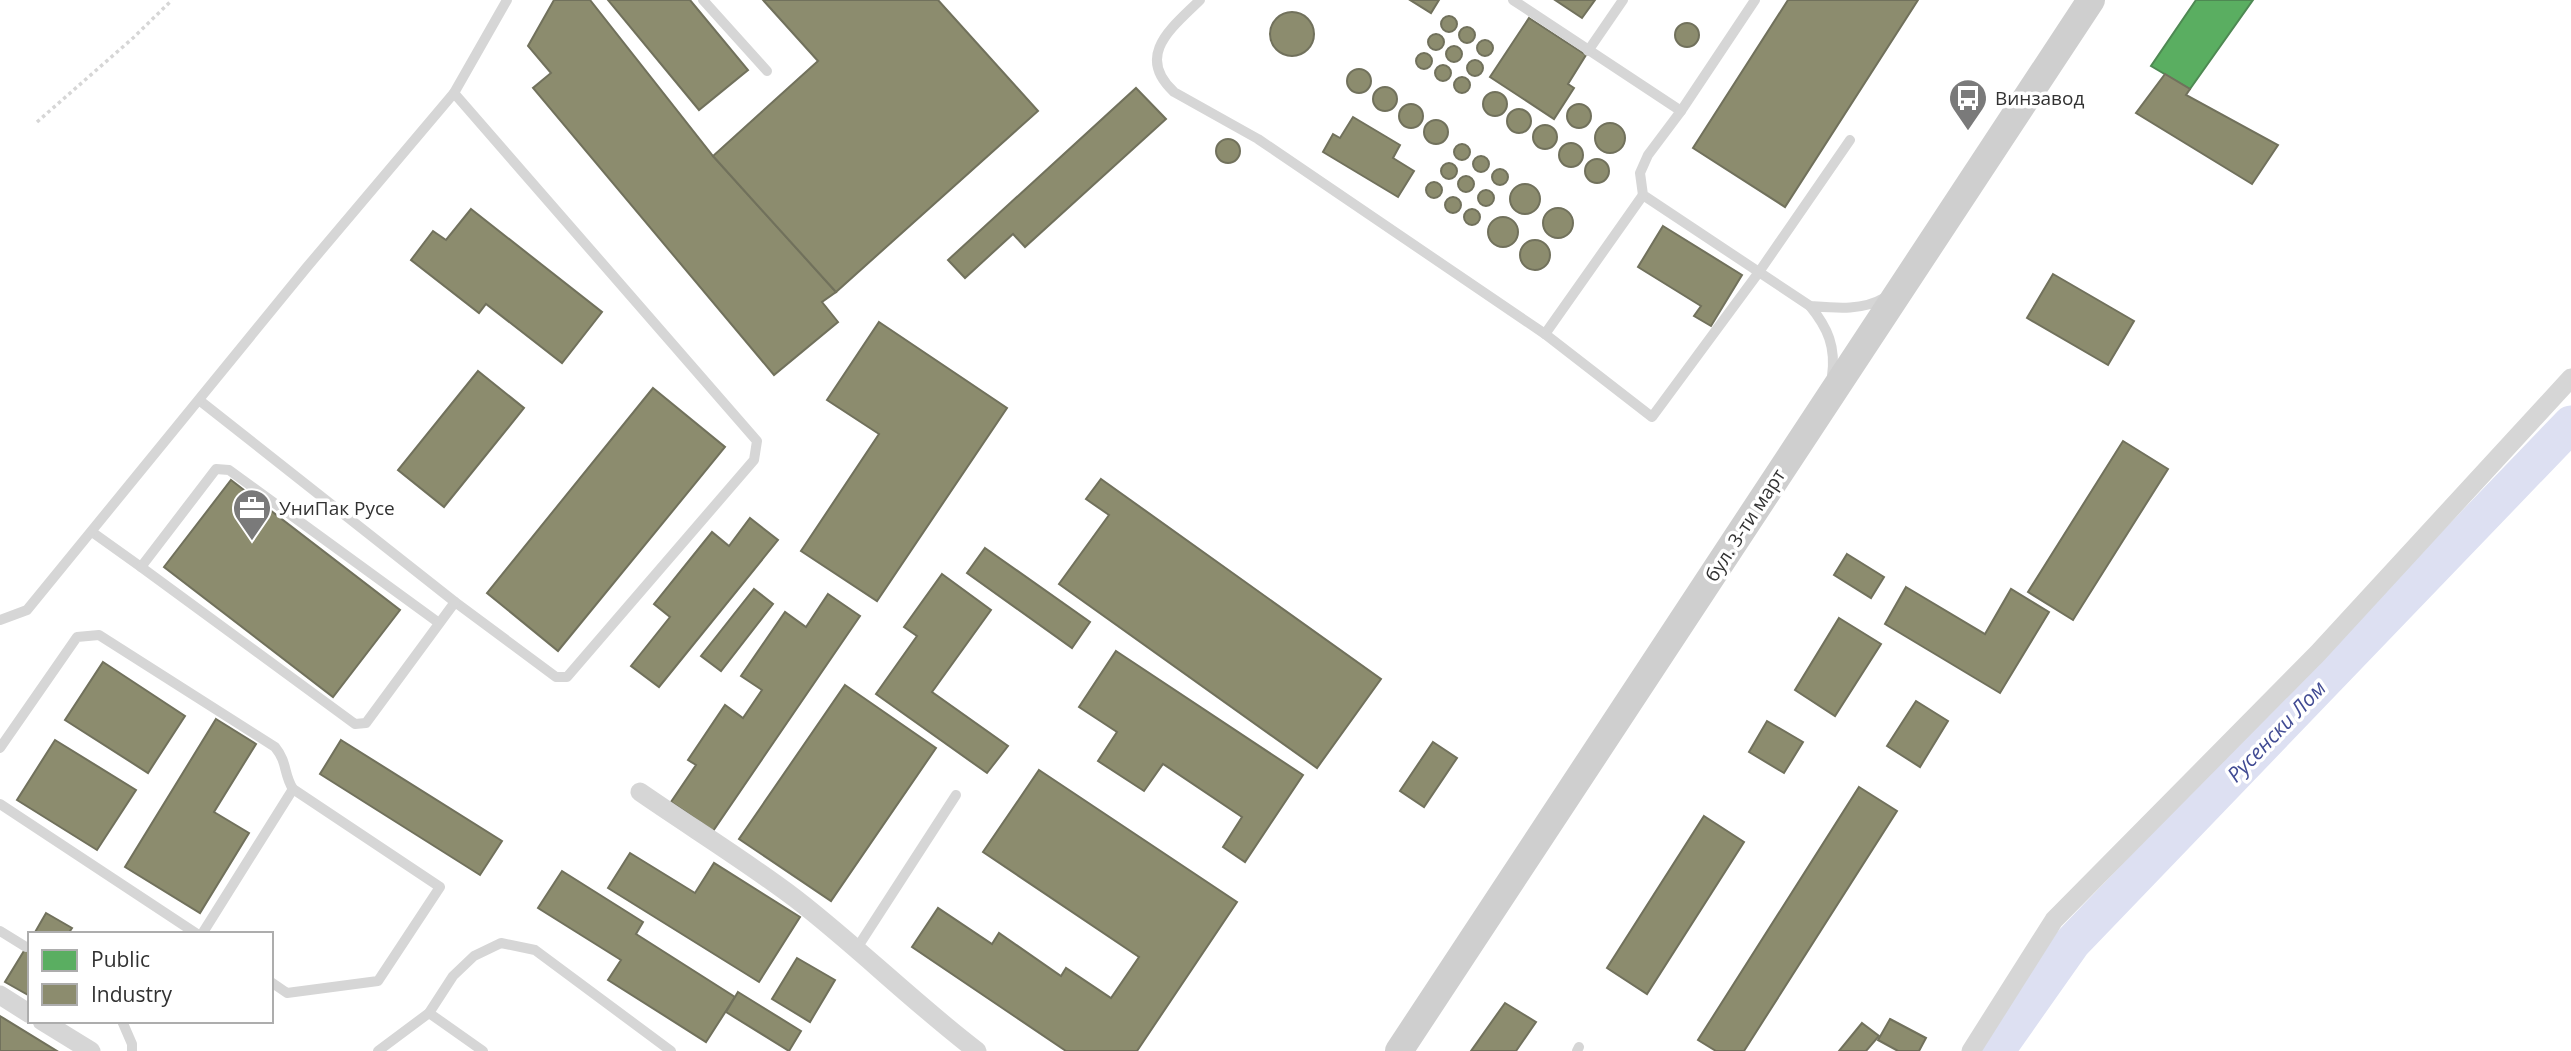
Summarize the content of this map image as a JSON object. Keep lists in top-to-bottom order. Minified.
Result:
{"streets":{"main road":["бул. 3-ти март"]},"water":["Русенски Лом"],"places":{"bus stop":["Винзавод"],"office":["УниПак Русе"]},"legend":["Public","Industry"]}
